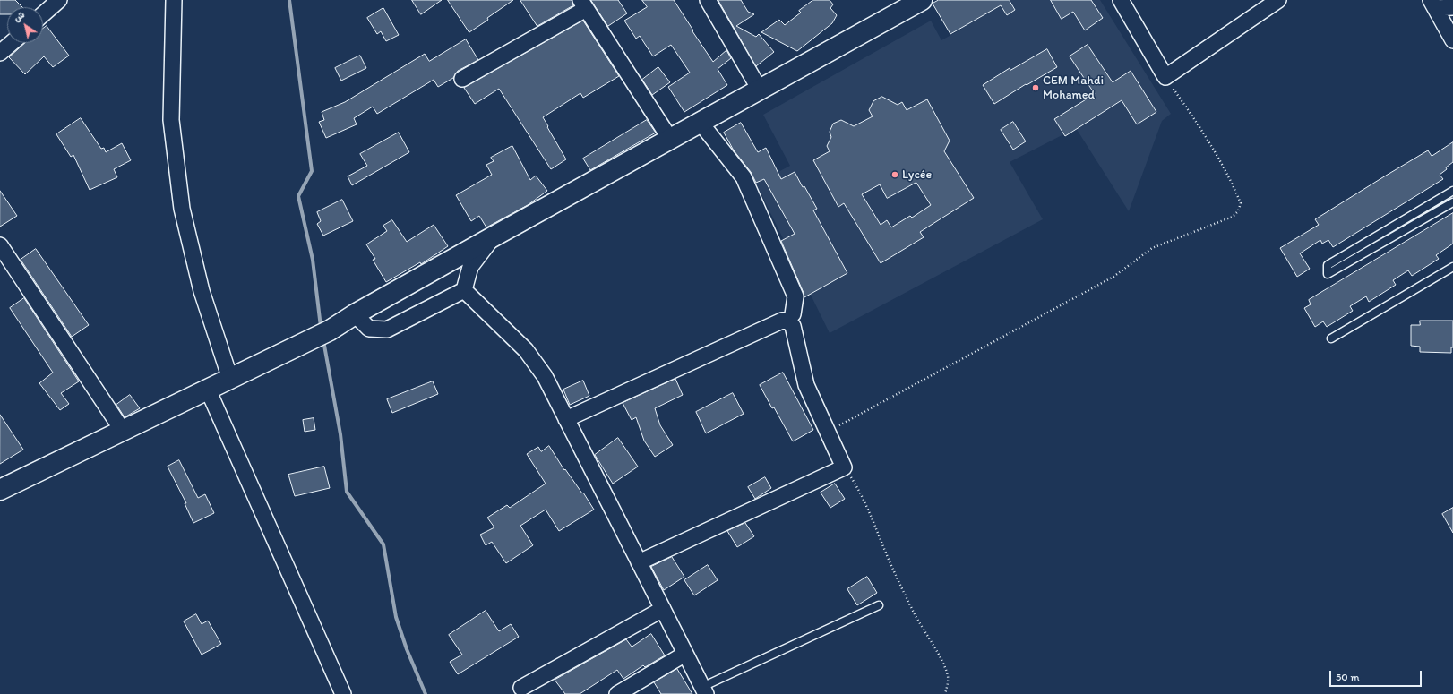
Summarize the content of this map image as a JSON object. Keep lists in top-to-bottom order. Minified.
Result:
{"places":["CEM Mahdi Mohamed","Lycée"],"scale_bar":"50 m","north":"top left"}
